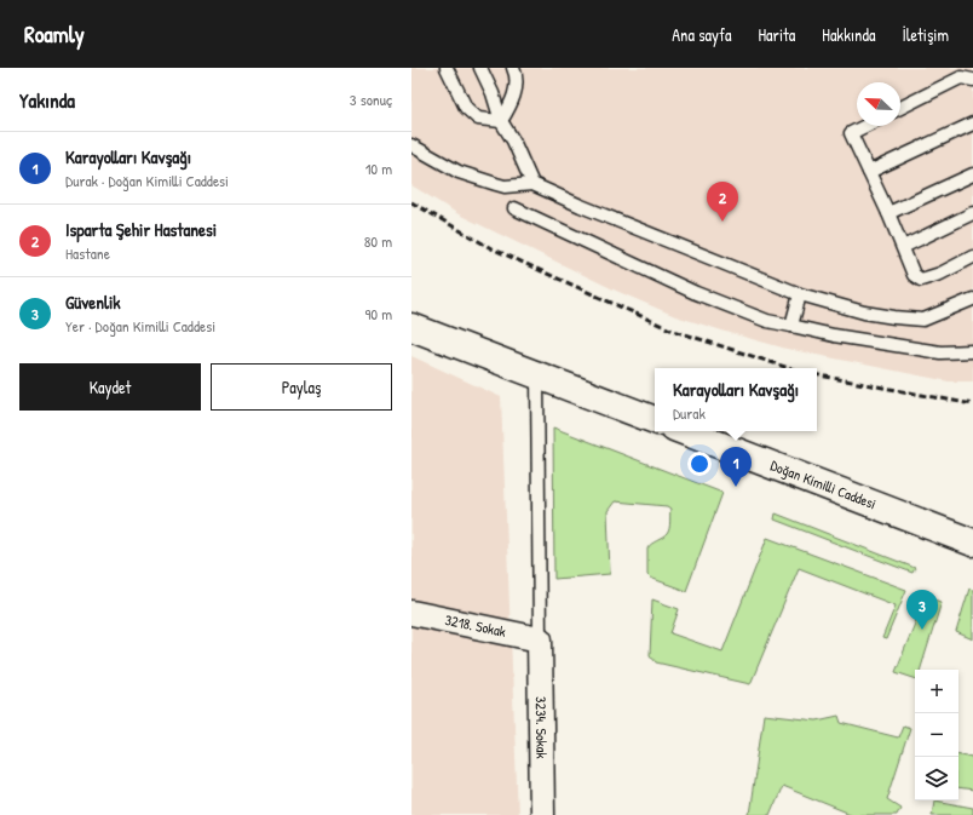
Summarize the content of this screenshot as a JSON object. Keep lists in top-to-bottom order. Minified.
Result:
{"streets":{"main road":["Doğan Kimilli Caddesi"],"street":["3218. Sokak","3234. Sokak"]},"crossings":[["3218. Sokak","3234. Sokak"]],"north":"top left","page":{"header":"Roamly","nav":["Ana sayfa","Harita","Hakkında","İletişim"],"heading":["Yakında","3 sonuç"],"list":[{"mark":"1","name":"Karayolları Kavşağı","note":"Durak · Doğan Kimilli Caddesi","value":"10 m"},{"mark":"2","name":"Isparta Şehir Hastanesi","note":"Hastane","value":"80 m"},{"mark":"3","name":"Güvenlik","note":"Yer · Doğan Kimilli Caddesi","value":"90 m"}],"pins":["2","1","3"],"buttons":["Kaydet","Paylaş"],"popup":["Karayolları Kavşağı","Durak"],"map_buttons":["+","−"]}}
